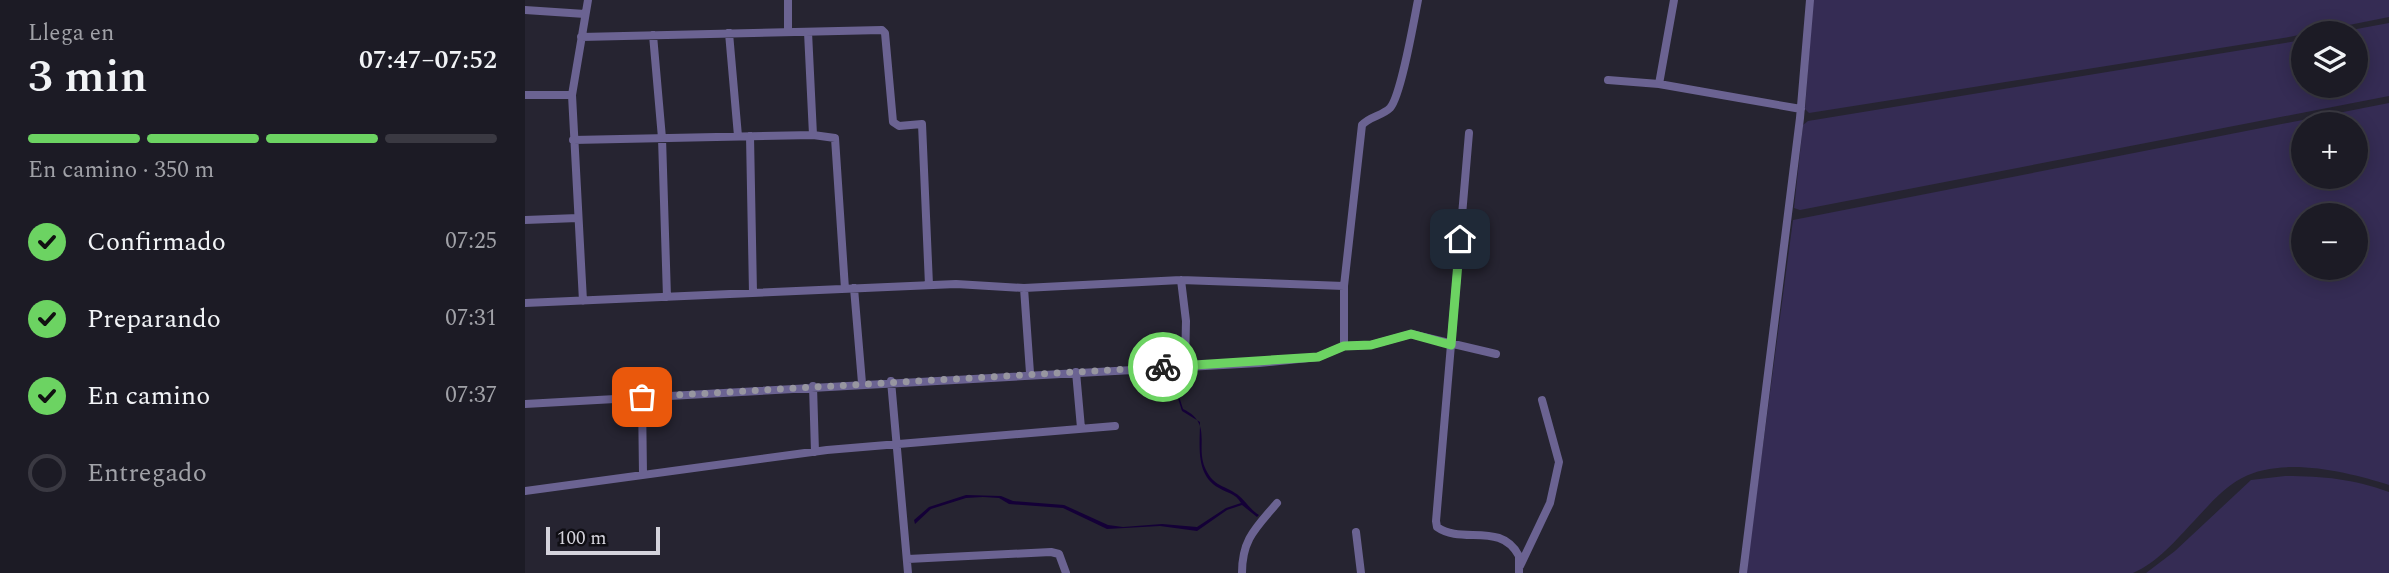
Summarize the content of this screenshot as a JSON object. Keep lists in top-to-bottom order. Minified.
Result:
{"scale_bar":"100 m","page":{"heading":["3 min","Llega en","07:47–07:52"],"map_buttons":["+","−"],"bar":"En camino · 350 m","list":[["Confirmado","07:25"],["Preparando","07:31"],["En camino","07:37"],"Entregado"],"scale":"100 m"}}
